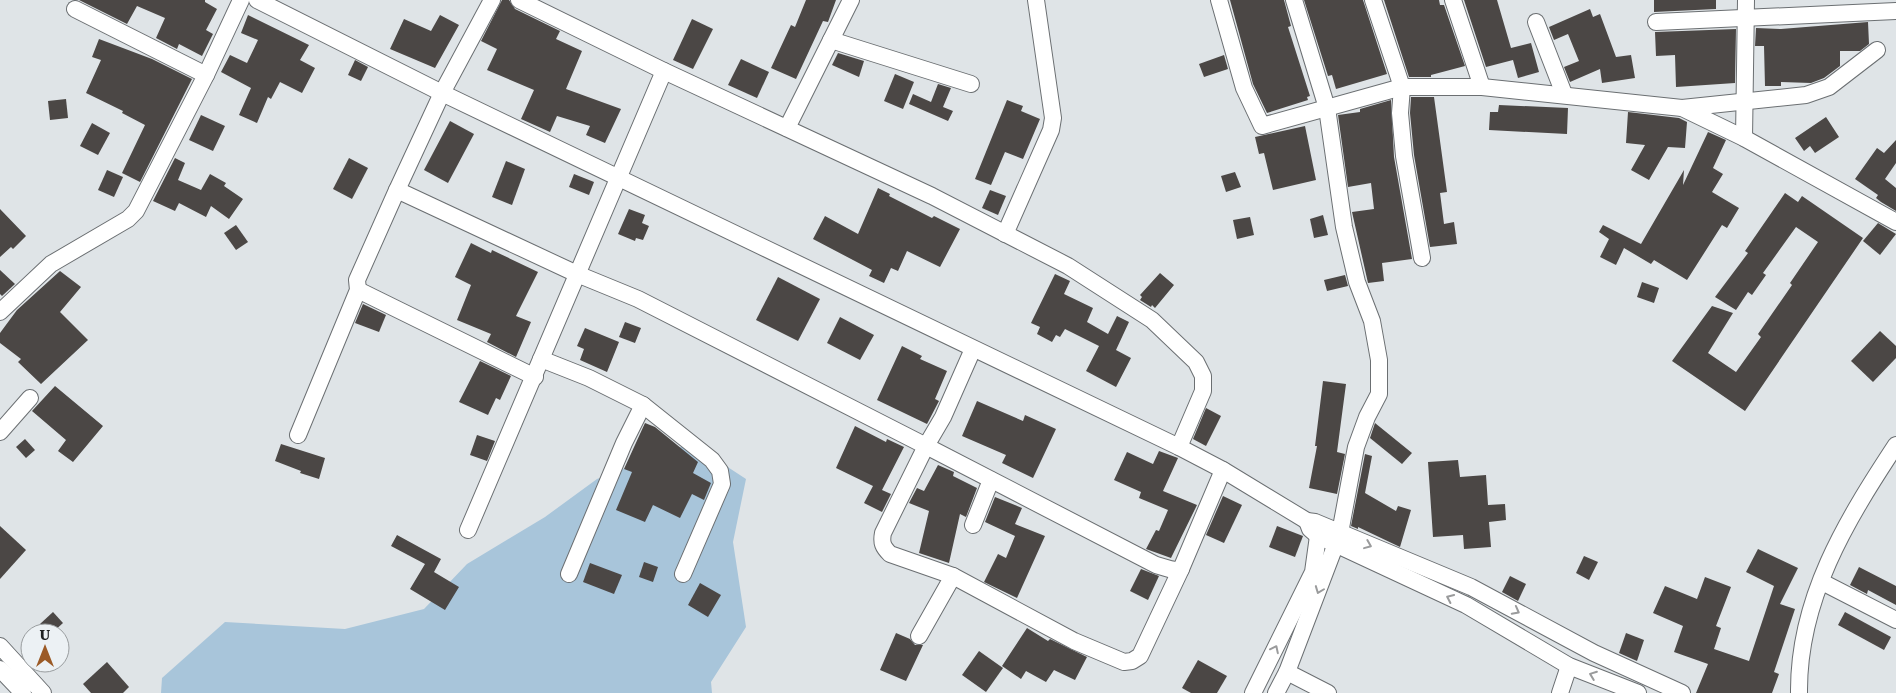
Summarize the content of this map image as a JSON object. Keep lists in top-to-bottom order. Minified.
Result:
{"north":"top"}
